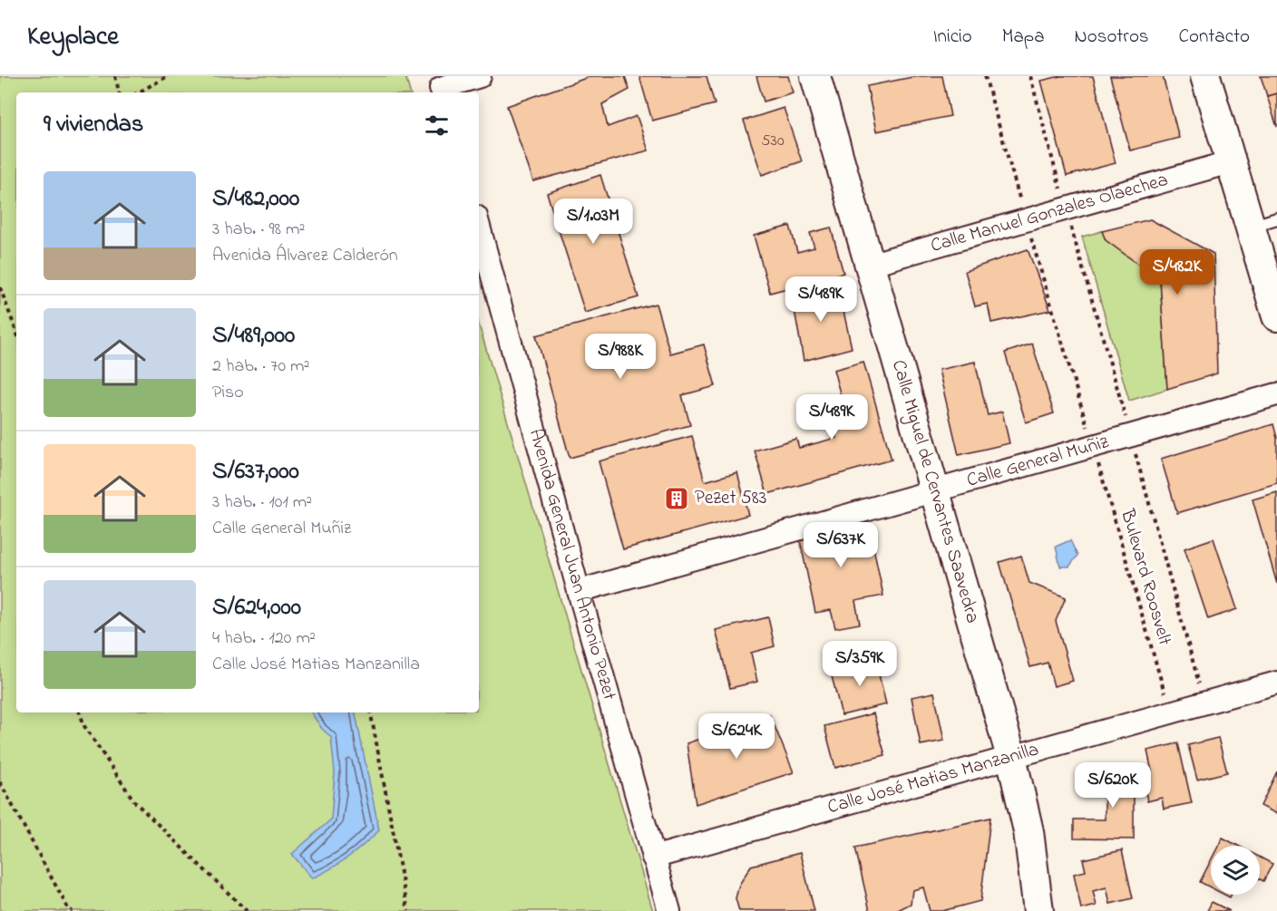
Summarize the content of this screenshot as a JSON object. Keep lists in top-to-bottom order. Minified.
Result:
{"streets":{"street":["Calle Manuel Gonzales Olaechea","Calle General Muñiz","Calle Miguel de Cervantes Saavedra","Avenida General Juan Antonio Pezet","Calle José Matias Manzanilla"],"path":["Bulevard Roosvelt"]},"crossings":[["Calle Manuel Gonzales Olaechea","Calle Miguel de Cervantes Saavedra"],["Calle General Muñiz","Calle Miguel de Cervantes Saavedra"],["Calle General Muñiz","Avenida General Juan Antonio Pezet"],["Calle Miguel de Cervantes Saavedra","Calle José Matias Manzanilla"],["Avenida General Juan Antonio Pezet","Calle José Matias Manzanilla"]],"places":{"building":["Pezet 583"]},"house_numbers":["530"],"page":{"header":"Keyplace","nav":["Inicio","Mapa","Nosotros","Contacto"],"heading":"9 viviendas","list":[{"name":"S/482,000","note":"3 hab. · 98 m² · Avenida Álvarez Calderón"},{"name":"S/489,000","note":"2 hab. · 70 m² · Piso"},{"name":"S/637,000","note":"3 hab. · 101 m² · Calle General Muñiz"},{"name":"S/624,000","note":"4 hab. · 120 m² · Calle José Matias Manzanilla"}],"price":["S/1.03M","S/482K","S/489K","S/988K","S/489K","S/637K","S/359K","S/624K","S/620K"]}}
